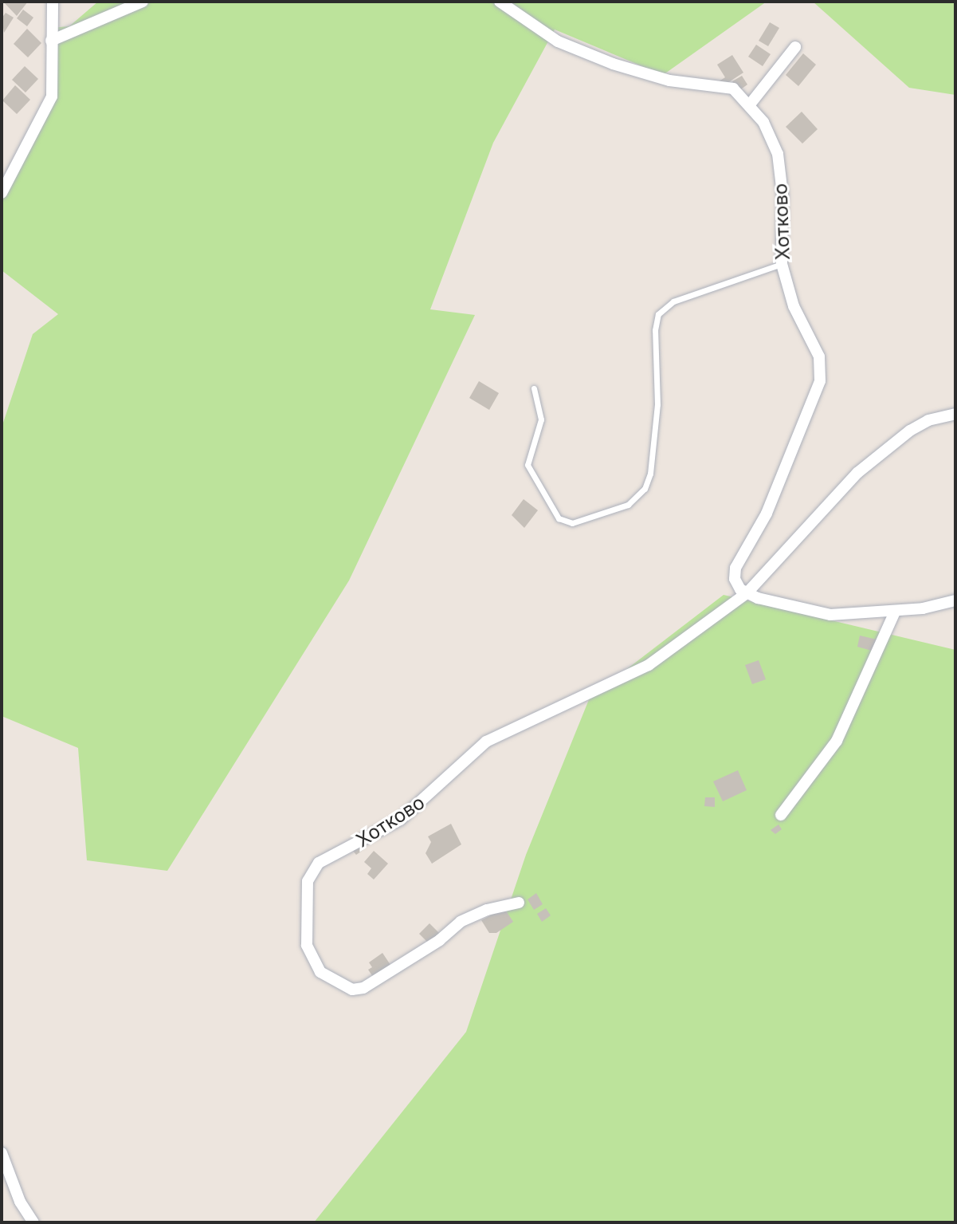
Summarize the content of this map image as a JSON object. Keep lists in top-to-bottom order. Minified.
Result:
{"streets":{"street":["Хотково"]}}
